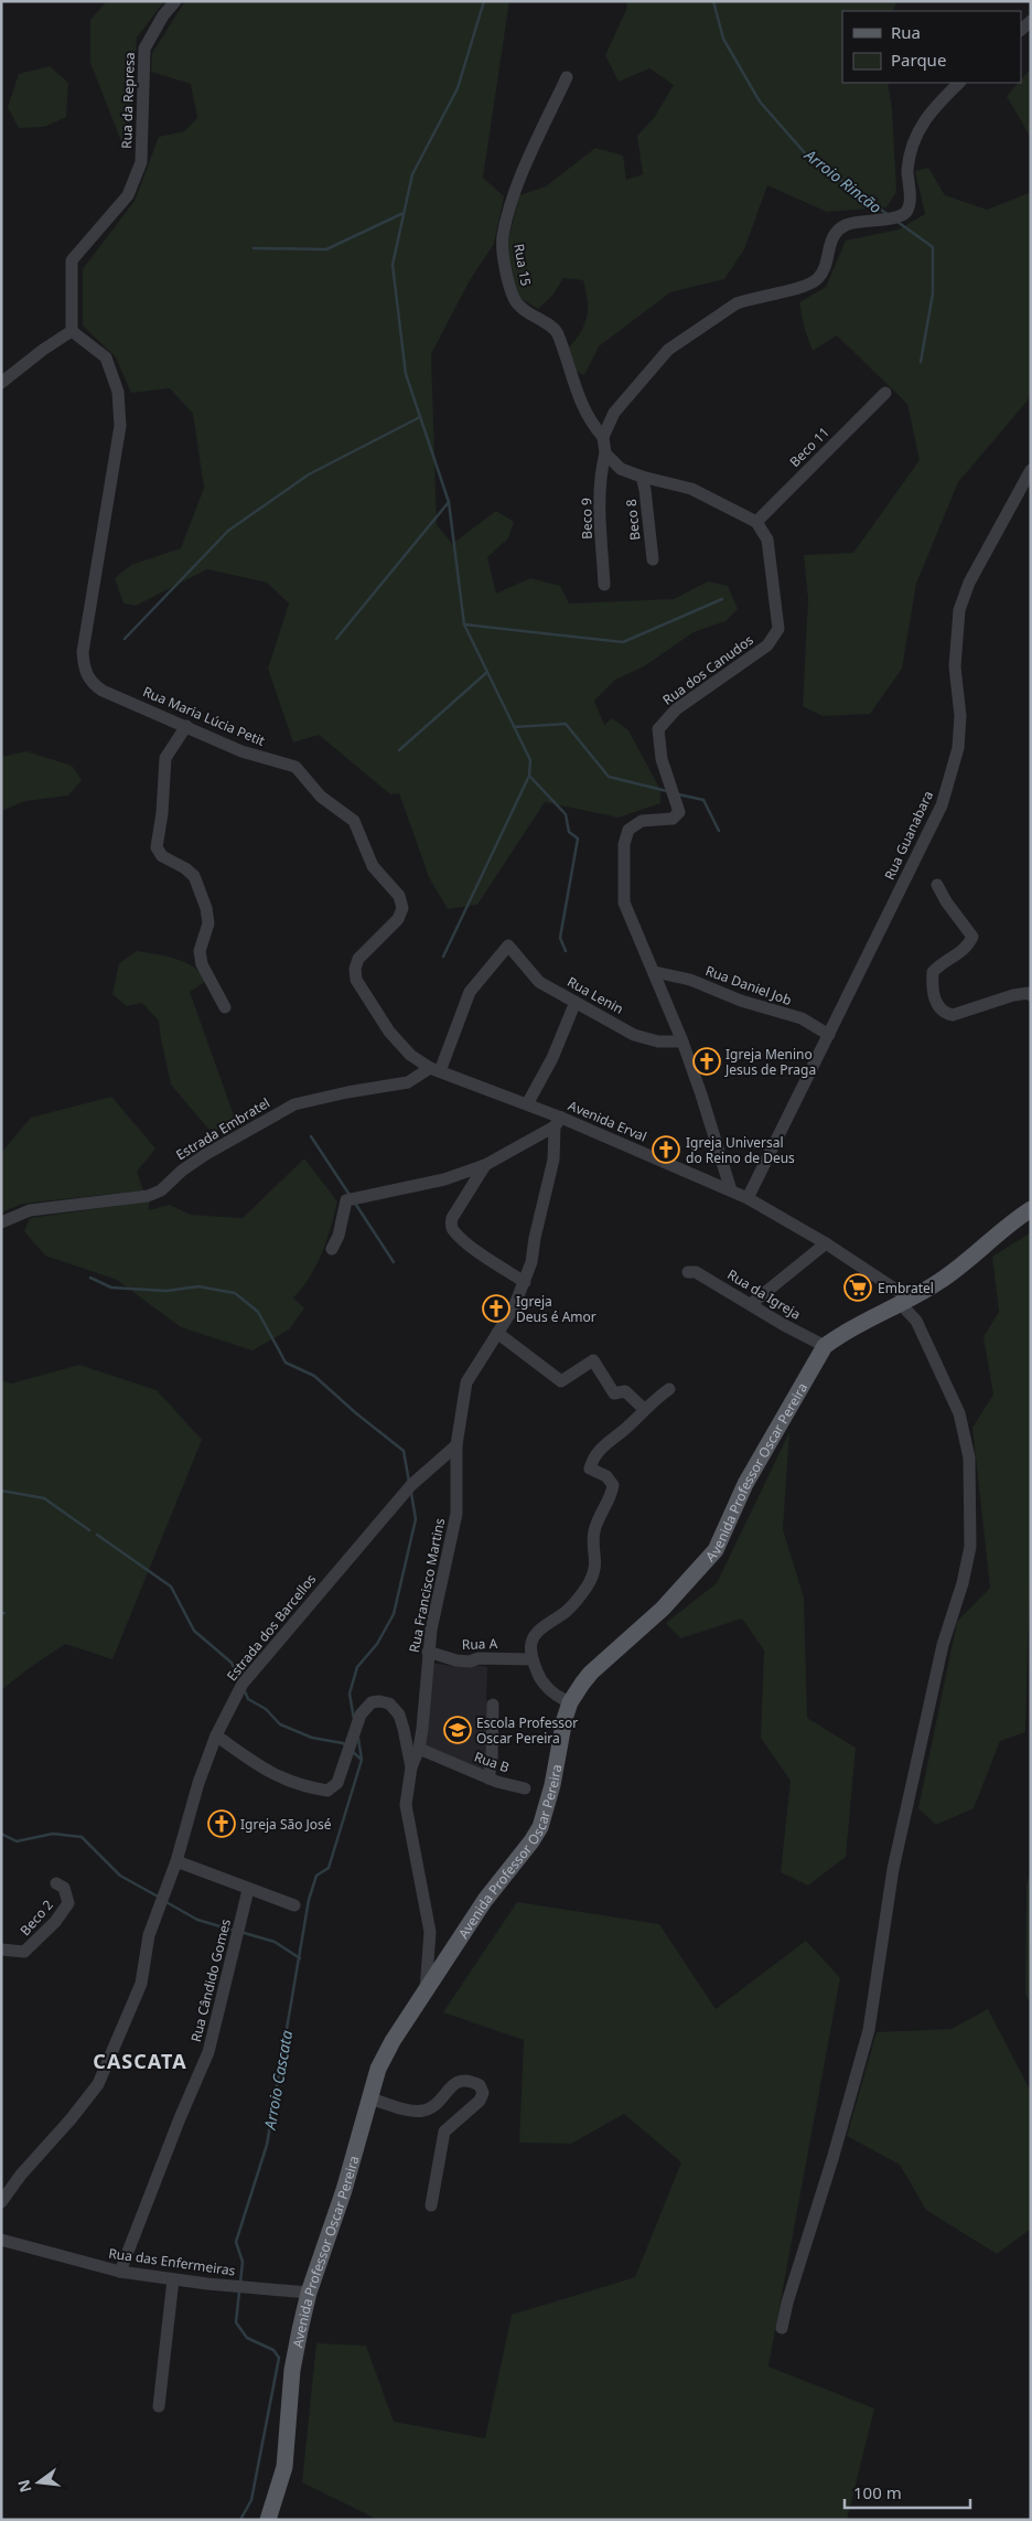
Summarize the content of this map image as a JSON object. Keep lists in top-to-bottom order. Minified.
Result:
{"streets":{"main road":["Avenida Professor Oscar Pereira"],"street":["Rua da Represa","Rua 15","Beco 11","Beco 9","Beco 8","Rua dos Canudos","Rua Maria Lúcia Petit","Rua Guanabara","Rua Daniel Job","Rua Lenin","Avenida Erval","Estrada Embratel","Rua da Igreja","Rua Francisco Martins","Estrada dos Barcellos","Rua A","Rua B","Beco 2","Rua Cândido Gomes","Rua das Enfermeiras"]},"crossings":[["Rua da Represa","Rua Maria Lúcia Petit"],["Beco 11","Rua dos Canudos"],["Rua dos Canudos","Rua Daniel Job"],["Rua dos Canudos","Rua Lenin"],["Rua dos Canudos","Avenida Erval"],["Rua Maria Lúcia Petit","Rua Lenin"],["Rua Maria Lúcia Petit","Avenida Erval"],["Rua Maria Lúcia Petit","Estrada Embratel"],["Rua Guanabara","Rua Daniel Job"],["Rua Guanabara","Avenida Erval"],["Rua Lenin","Avenida Erval"],["Rua Lenin","Estrada Embratel"],["Avenida Erval","Estrada Embratel"],["Avenida Erval","Avenida Professor Oscar Pereira"],["Rua da Igreja","Avenida Professor Oscar Pereira"],["Avenida Professor Oscar Pereira","Rua Francisco Martins"],["Avenida Professor Oscar Pereira","Rua das Enfermeiras"],["Rua Francisco Martins","Estrada dos Barcellos"],["Rua Francisco Martins","Rua A"],["Rua Francisco Martins","Rua B"],["Rua Cândido Gomes","Rua das Enfermeiras"]],"districts":["CASCATA"],"water":["Arroio Rincão","Arroio Cascata"],"places":{"church":["Igreja Menino Jesus de Praga","Igreja Universal do Reino de Deus","Igreja Deus é Amor","Igreja São José"],"supermarket":["Embratel"],"school or university":["Escola Professor Oscar Pereira"]},"legend":["Rua","Parque"],"scale_bar":"100 m","north":"left"}
